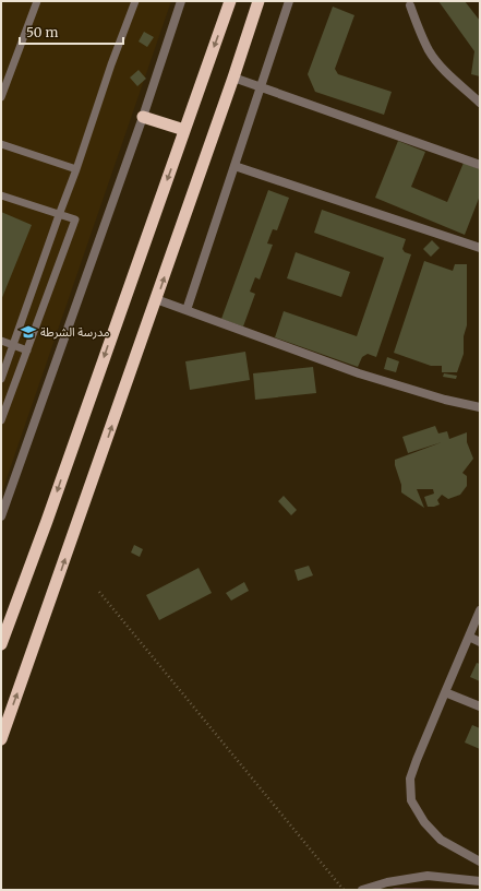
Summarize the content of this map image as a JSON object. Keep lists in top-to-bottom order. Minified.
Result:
{"places":{"school or university":["مدرسة الشرطة"]},"scale_bar":"50 m"}
